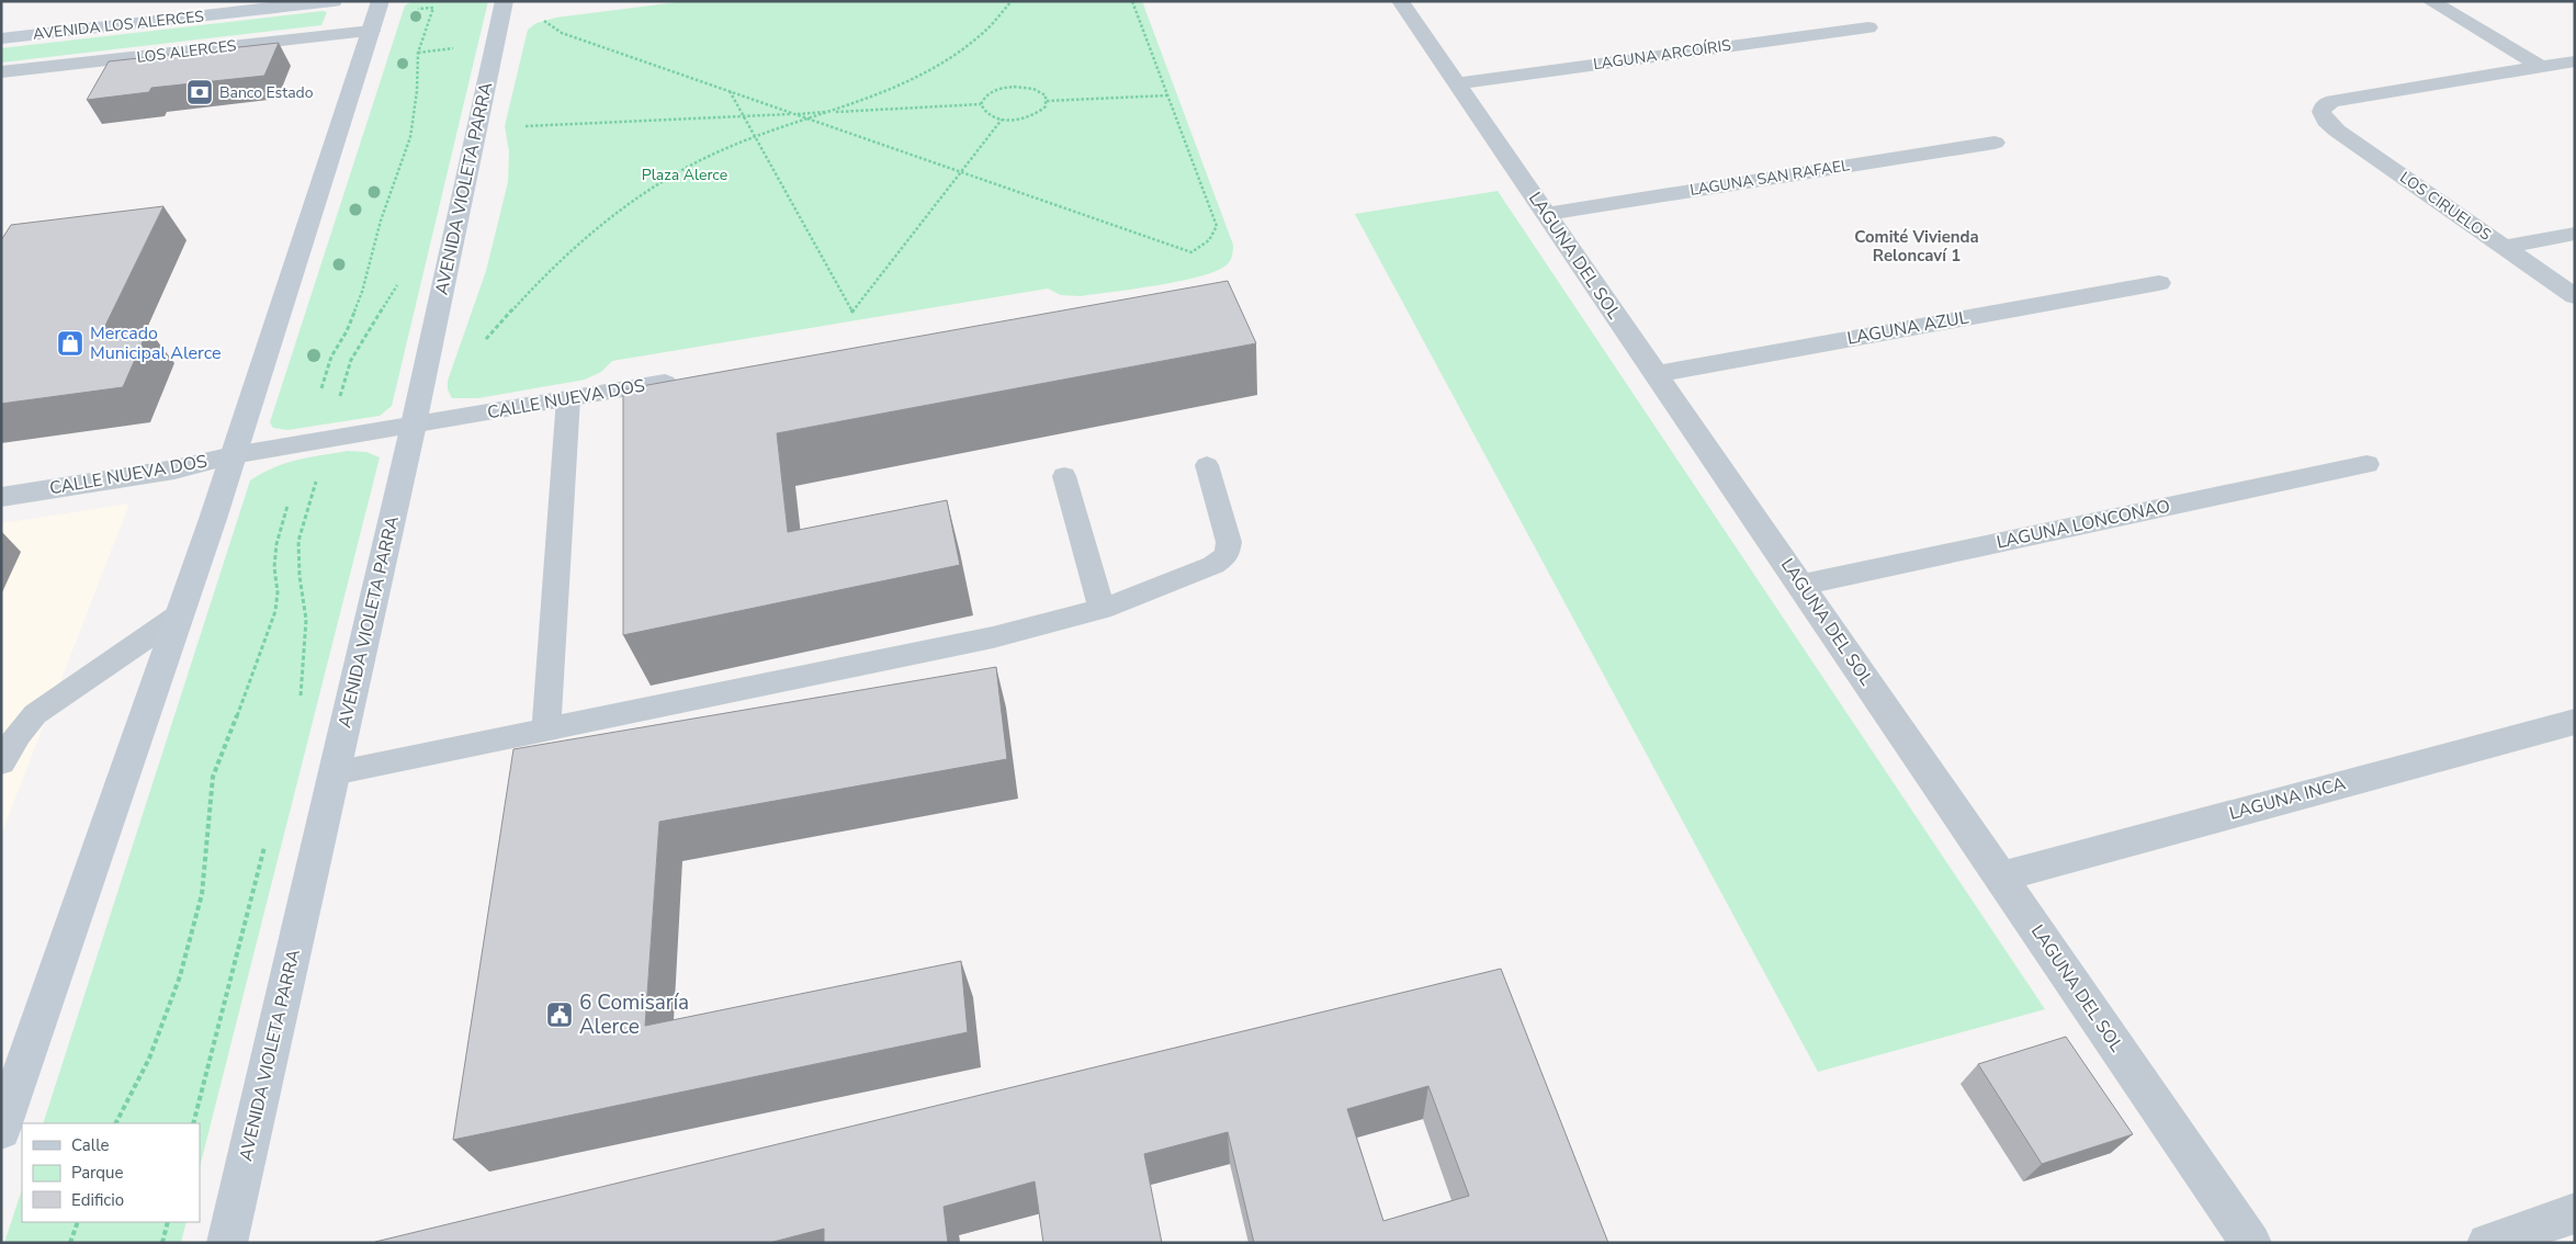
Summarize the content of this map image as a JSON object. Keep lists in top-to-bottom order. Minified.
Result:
{"streets":{"main road":["AVENIDA LOS ALERCES","AVENIDA VIOLETA PARRA"],"street":["LOS ALERCES","LAGUNA ARCOÍRIS","LAGUNA SAN RAFAEL","LOS CIRUELOS","LAGUNA DEL SOL","LAGUNA AZUL","CALLE NUEVA DOS","LAGUNA LONCONAO","LAGUNA INCA"]},"crossings":[["LAGUNA ARCOÍRIS","LAGUNA DEL SOL"],["LAGUNA SAN RAFAEL","LAGUNA DEL SOL"],["AVENIDA VIOLETA PARRA","CALLE NUEVA DOS"],["LAGUNA DEL SOL","LAGUNA AZUL"],["LAGUNA DEL SOL","LAGUNA LONCONAO"],["LAGUNA DEL SOL","LAGUNA INCA"]],"districts":["Comité Vivienda Reloncaví 1"],"parks":["Plaza Alerce"],"places":{"bank":["Banco Estado"],"shop":["Mercado Municipal Alerce"],"public building":["6 Comisaría Alerce"]},"legend":["Calle","Parque","Edificio"]}
